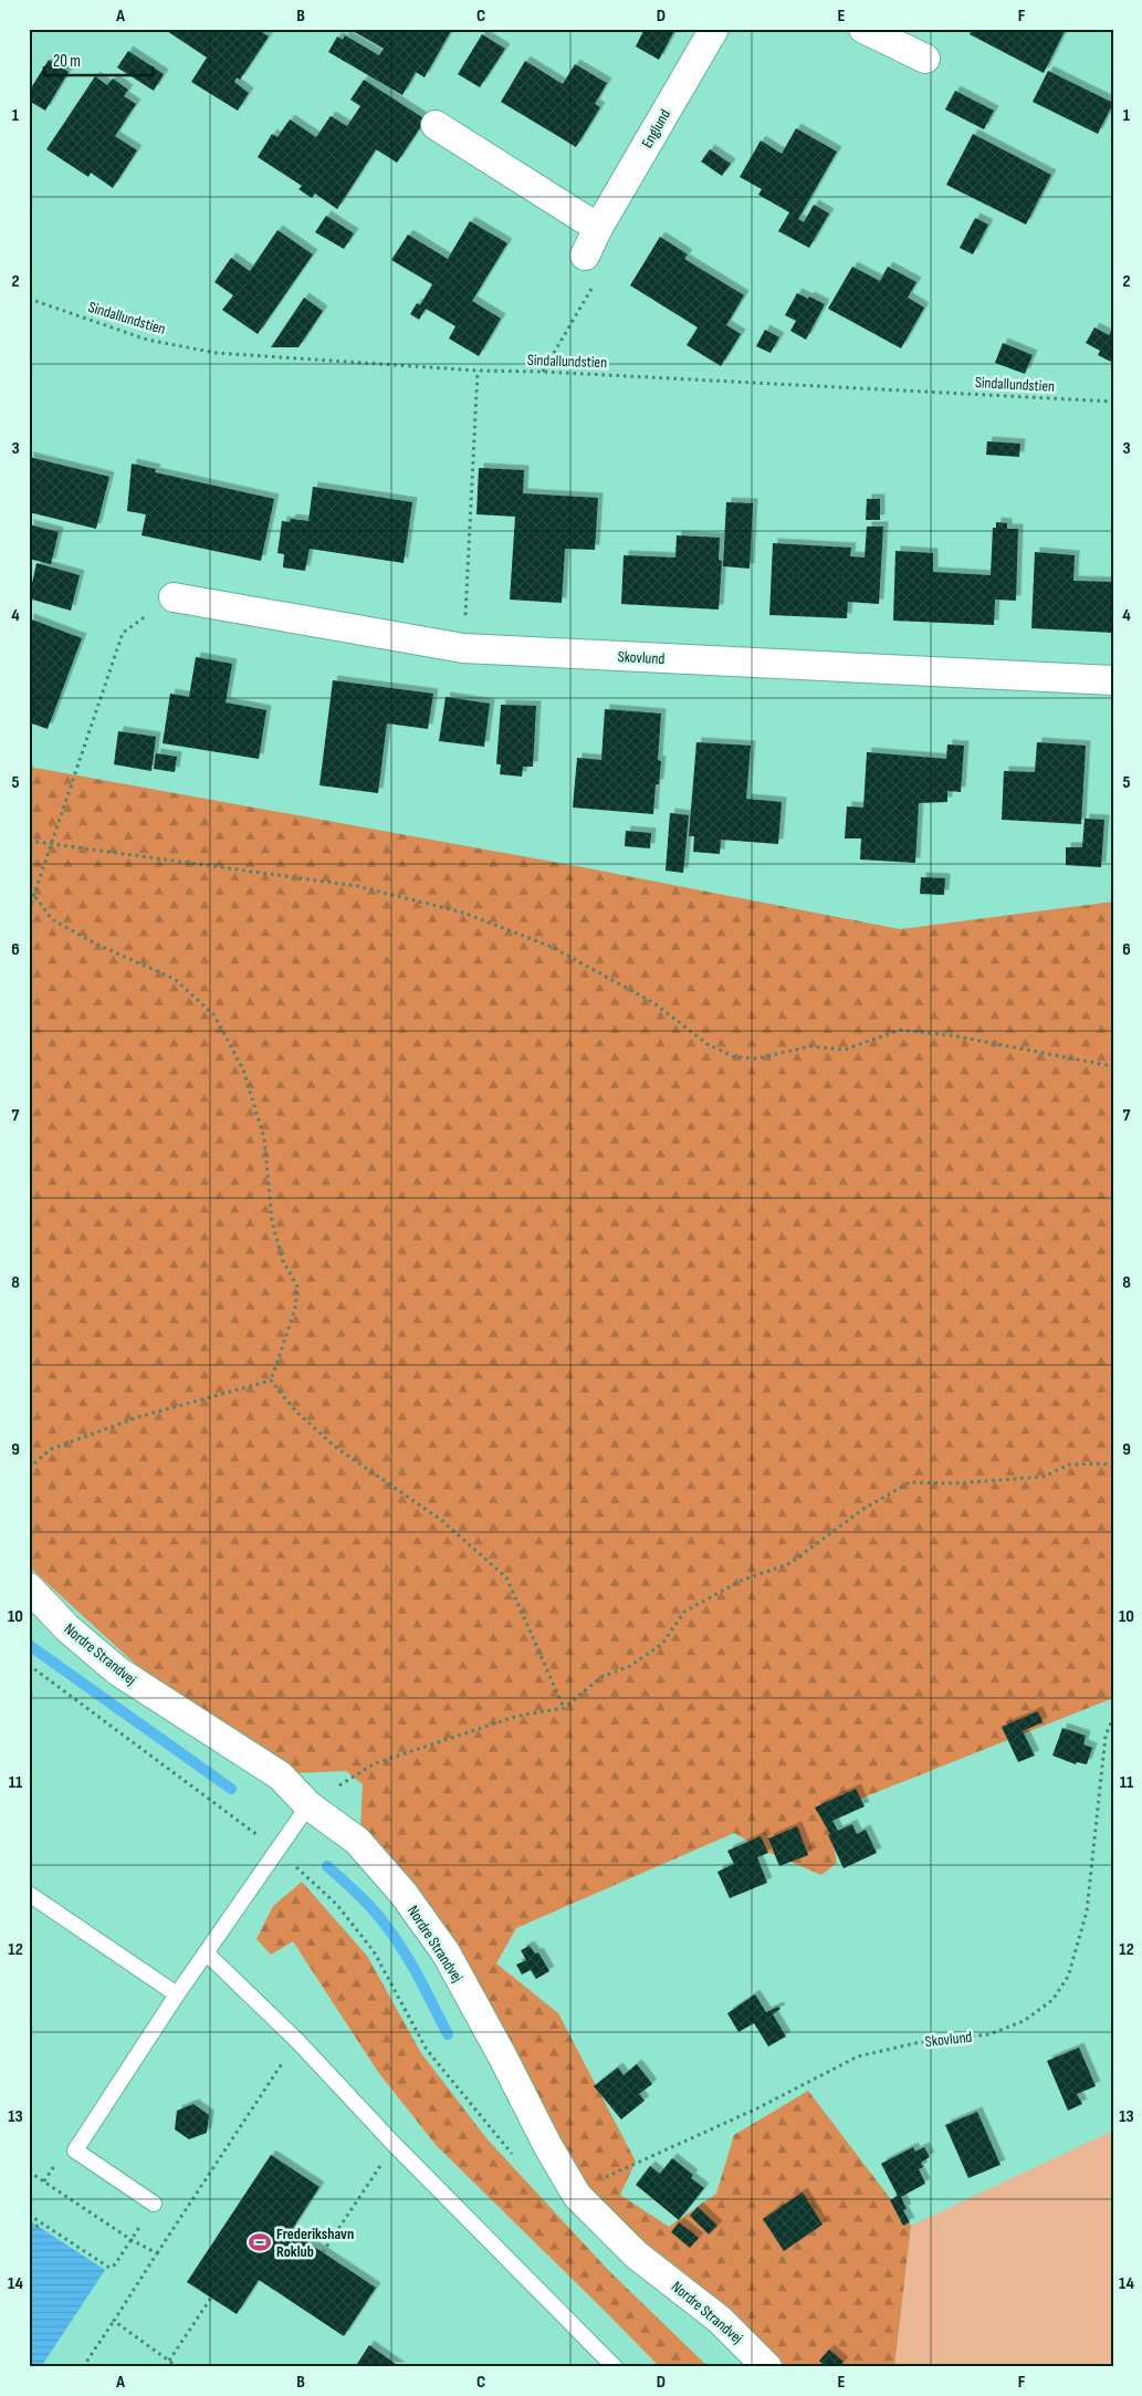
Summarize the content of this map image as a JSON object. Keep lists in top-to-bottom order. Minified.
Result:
{"streets":{"street":["Englund","Skovlund","Nordre Strandvej"],"path":["Sindallundstien"]},"crossings":[["Skovlund","Nordre Strandvej"]],"places":{"sports":["Frederikshavn Roklub"]},"scale_bar":"20 m","grid":{"columns":["A","B","C","D","E","F"],"rows":["1","2","3","4","5","6","7","8","9","10","11","12","13","14"]}}
